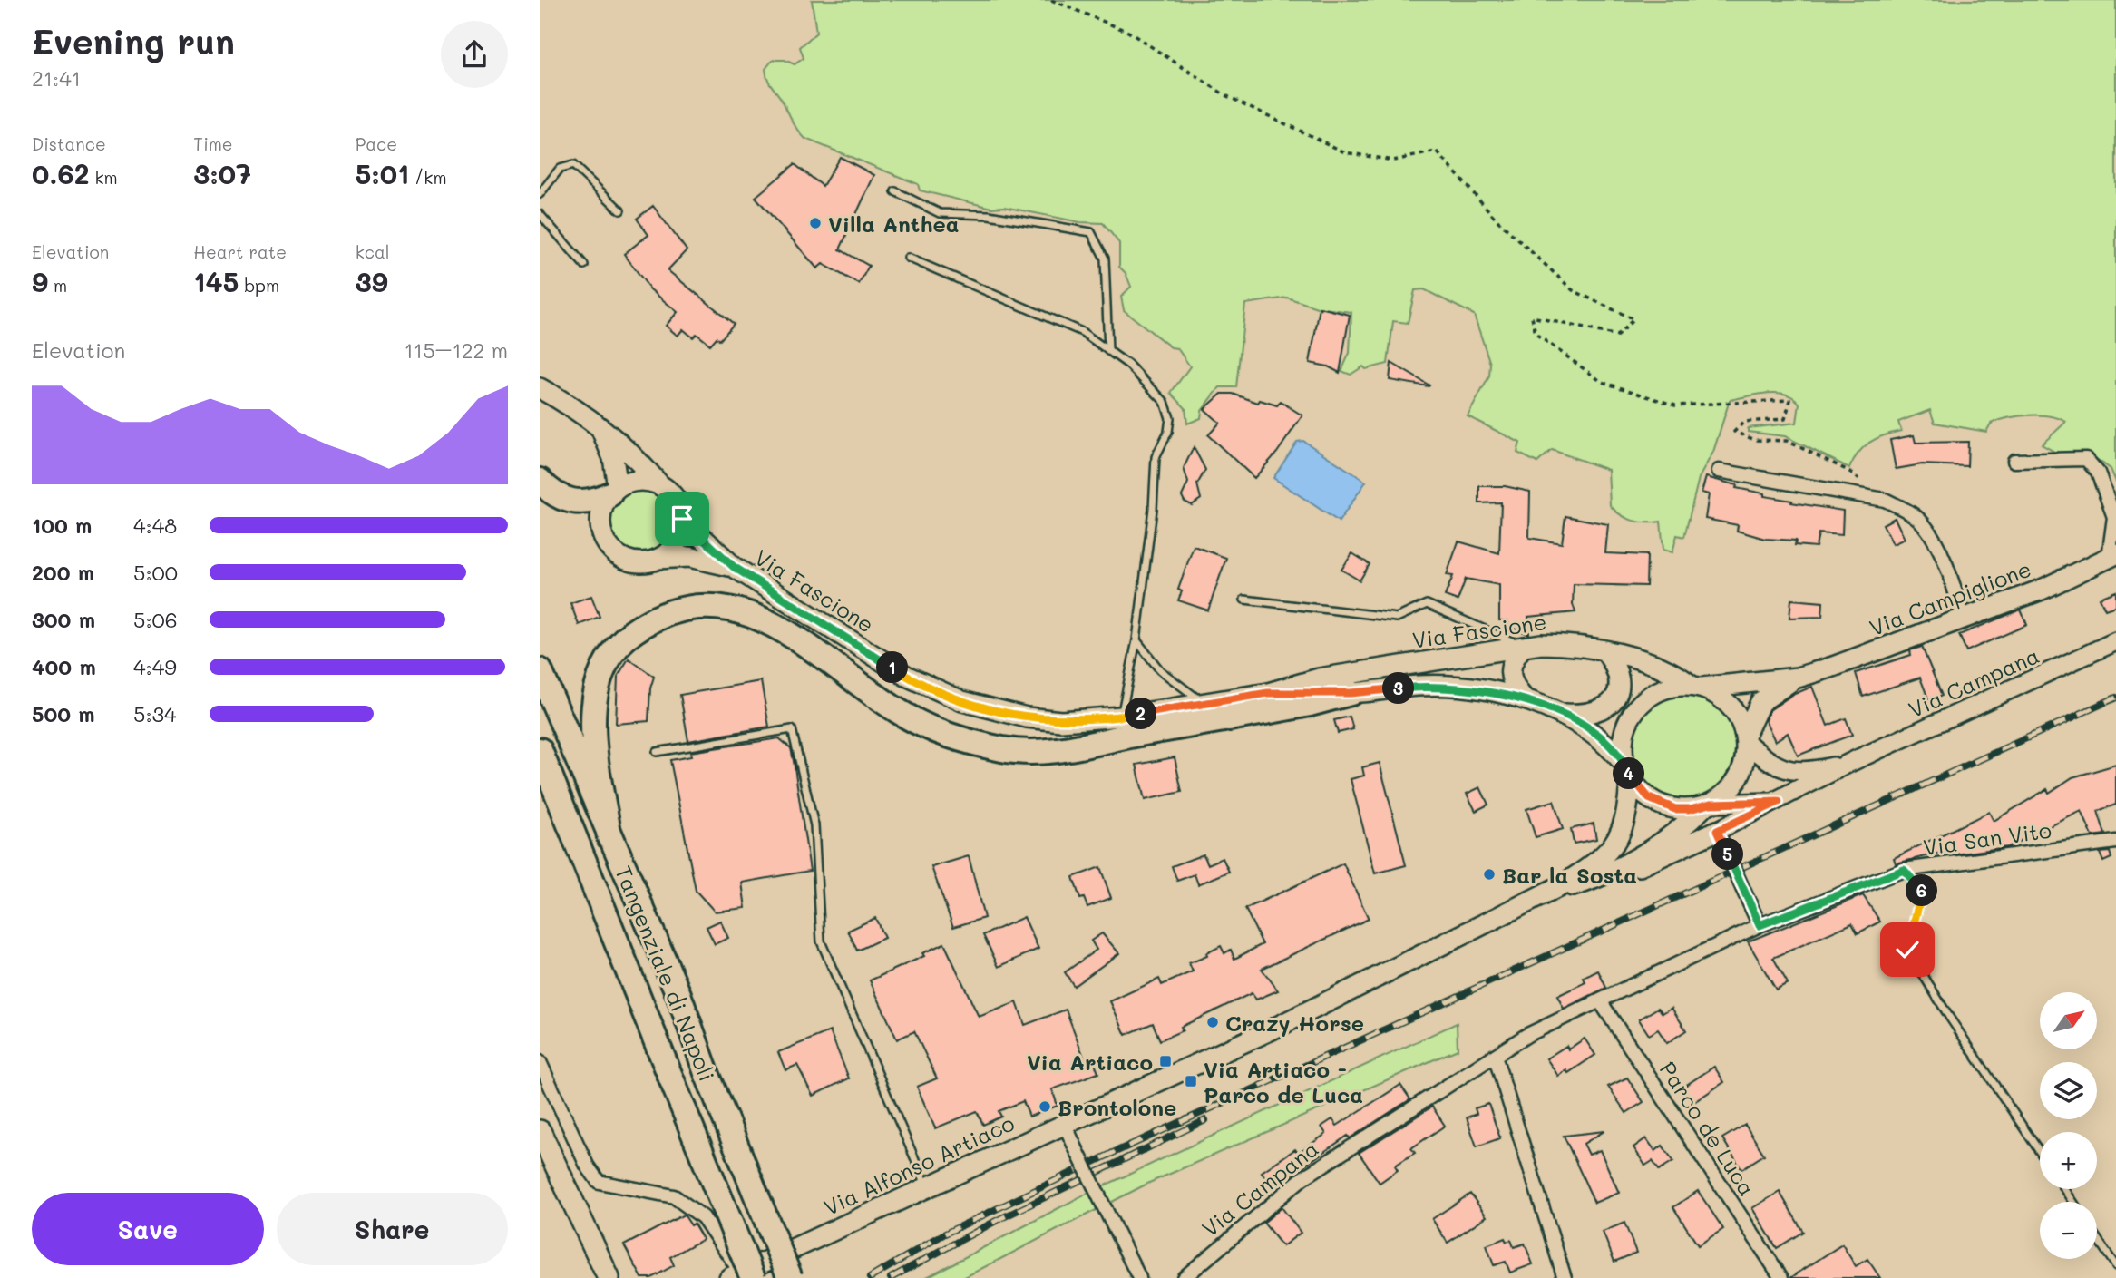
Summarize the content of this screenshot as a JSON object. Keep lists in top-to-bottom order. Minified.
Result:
{"streets":{"highway":["Tangenziale di Napoli"],"main road":["Via Fascione","Via Campiglione","Via Alfonso Artiaco"],"street":["Via Campana","Via San Vito","Parco de Luca"]},"crossings":[["Via Fascione","Via Campiglione"],["Via Fascione","Via Campana"],["Via Campiglione","Via Campana"],["Via Campana","Via San Vito"],["Via Campana","Parco de Luca"],["Via San Vito","Parco de Luca"],["Tangenziale di Napoli","Via Alfonso Artiaco"]],"places":{"other":["Villa Anthea","Bar la Sosta","Crazy Horse","Brontolone"],"transit":["Via Artiaco","Via Artiaco - Parco de Luca"]},"north":"top right","page":{"heading":["Evening run","21:41"],"stats":[["Distance","0.62 km"],["Time","3:07"],["Pace","5:01 /km"],["Elevation","9 m"],["Heart rate","145 bpm"],["kcal","39"]],"chart":["Elevation","115–122 m"],"list":[{"name":"100 m","note":"4:48"},{"name":"200 m","note":"5:00"},{"name":"300 m","note":"5:06"},{"name":"400 m","note":"4:49"},{"name":"500 m","note":"5:34"}],"pins":["1","3","2","4","5","6"],"map_buttons":["+","−"],"buttons":["Save","Share"]}}
